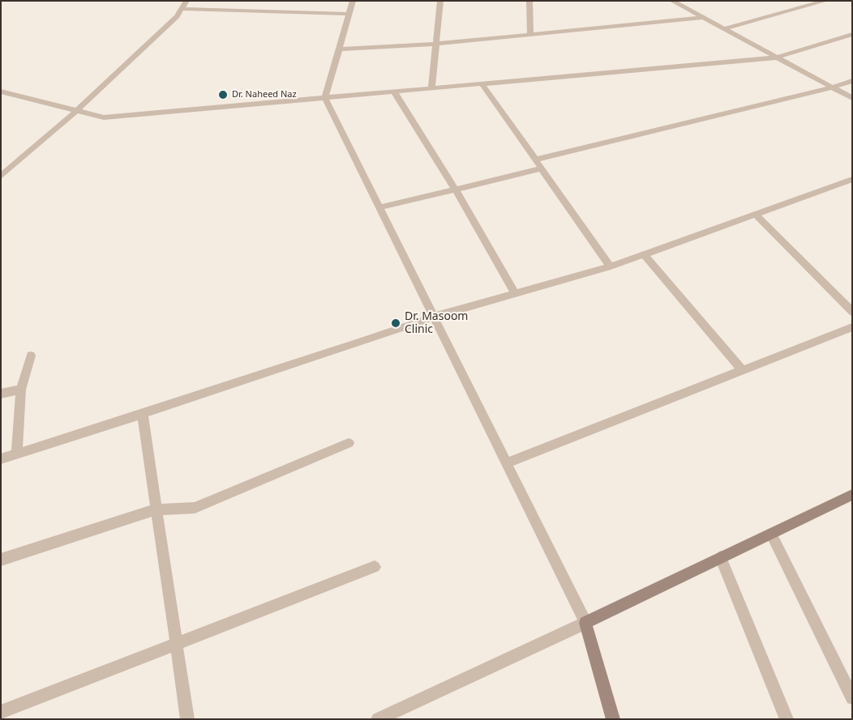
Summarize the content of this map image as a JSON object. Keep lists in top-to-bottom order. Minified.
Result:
{"places":["Dr. Naheed Naz","Dr. Masoom Clinic"]}
